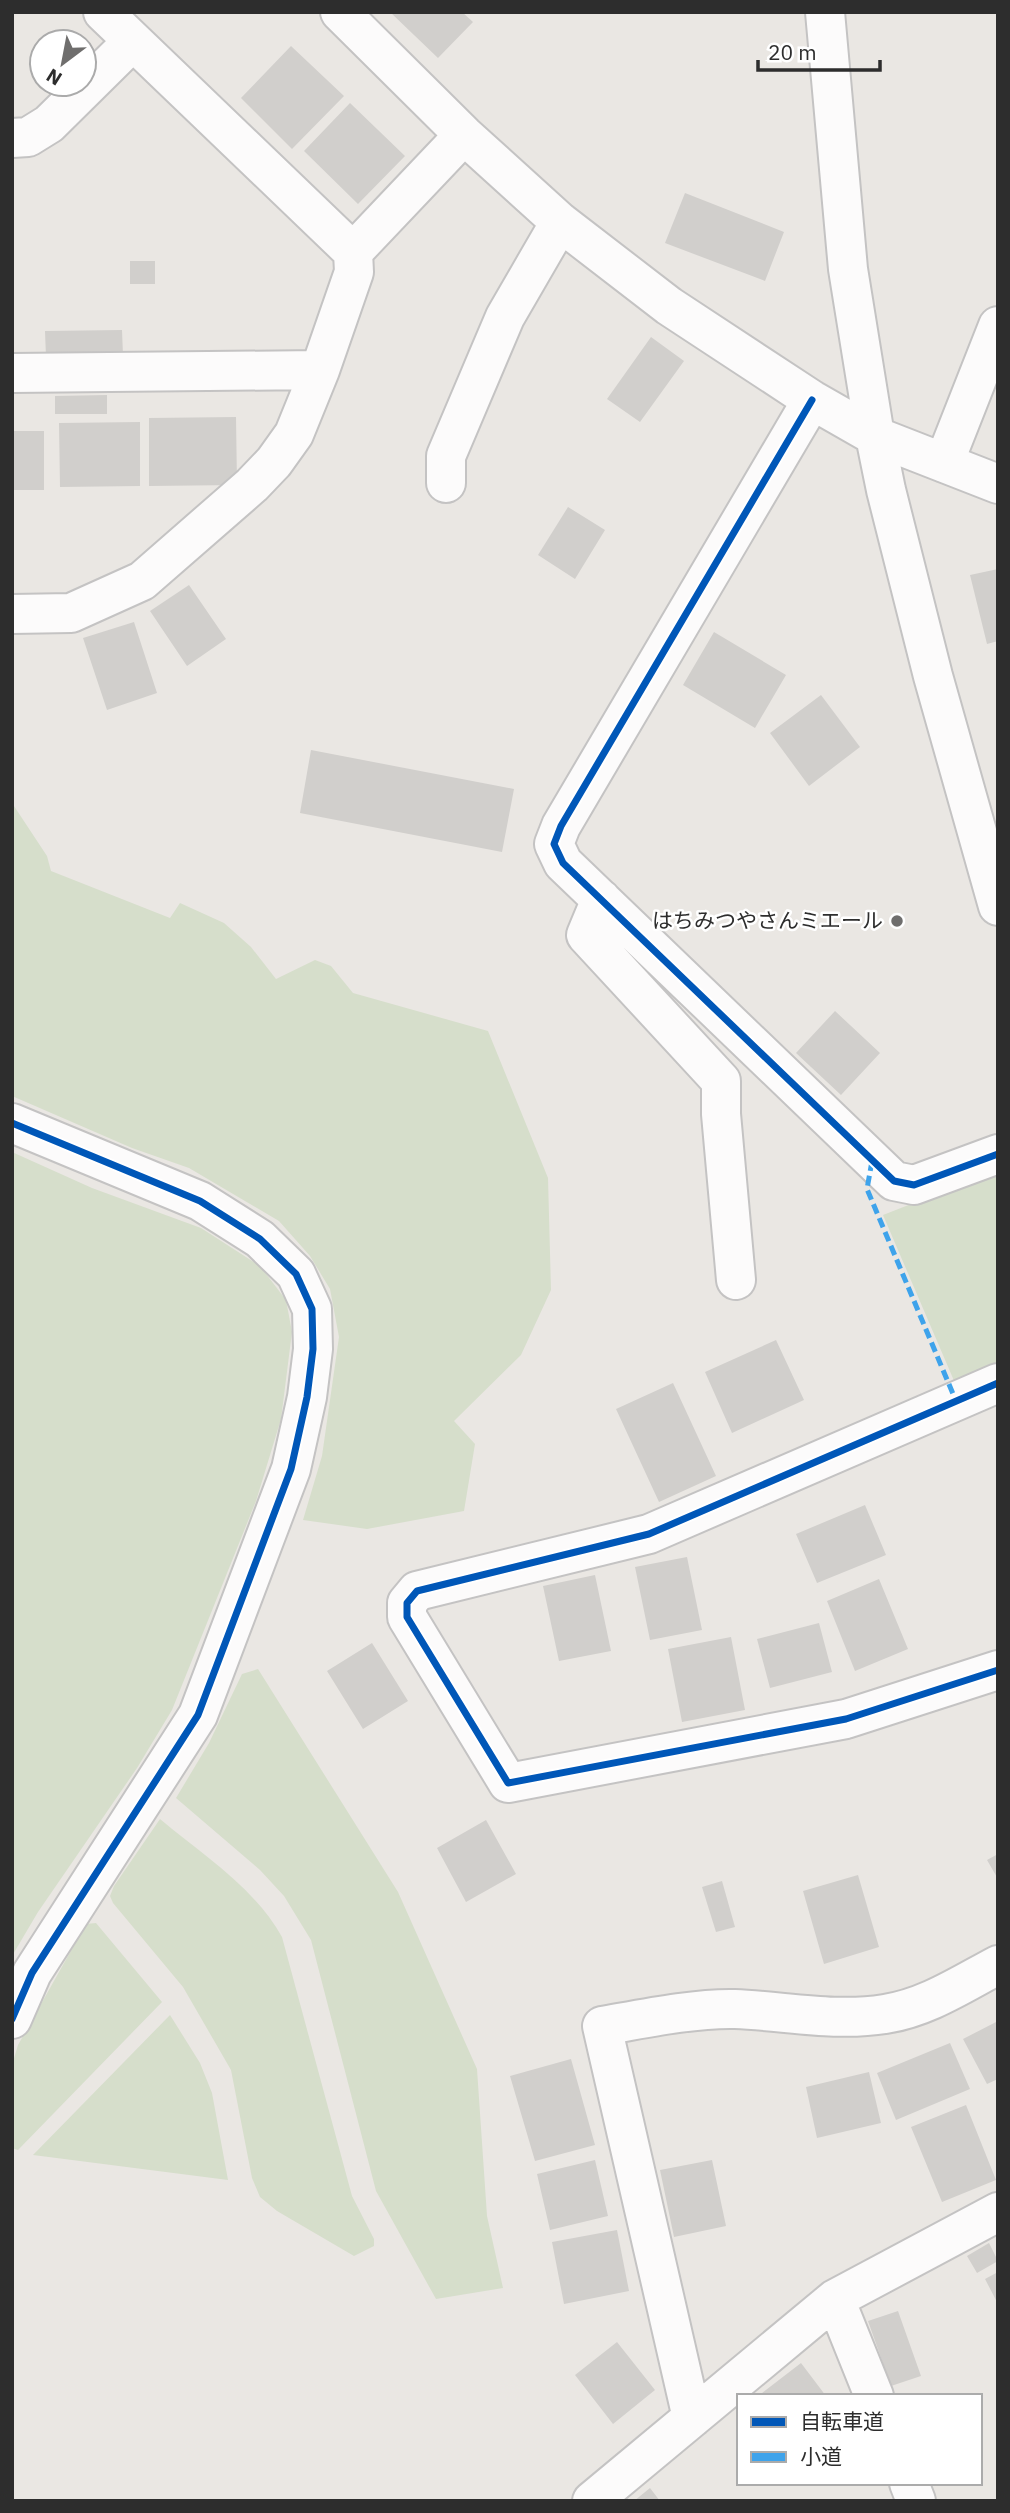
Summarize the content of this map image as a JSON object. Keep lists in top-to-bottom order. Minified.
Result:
{"places":["はちみつやさんミエール"],"legend":["自転車道","小道"],"scale_bar":"20 m","north":"bottom left"}
